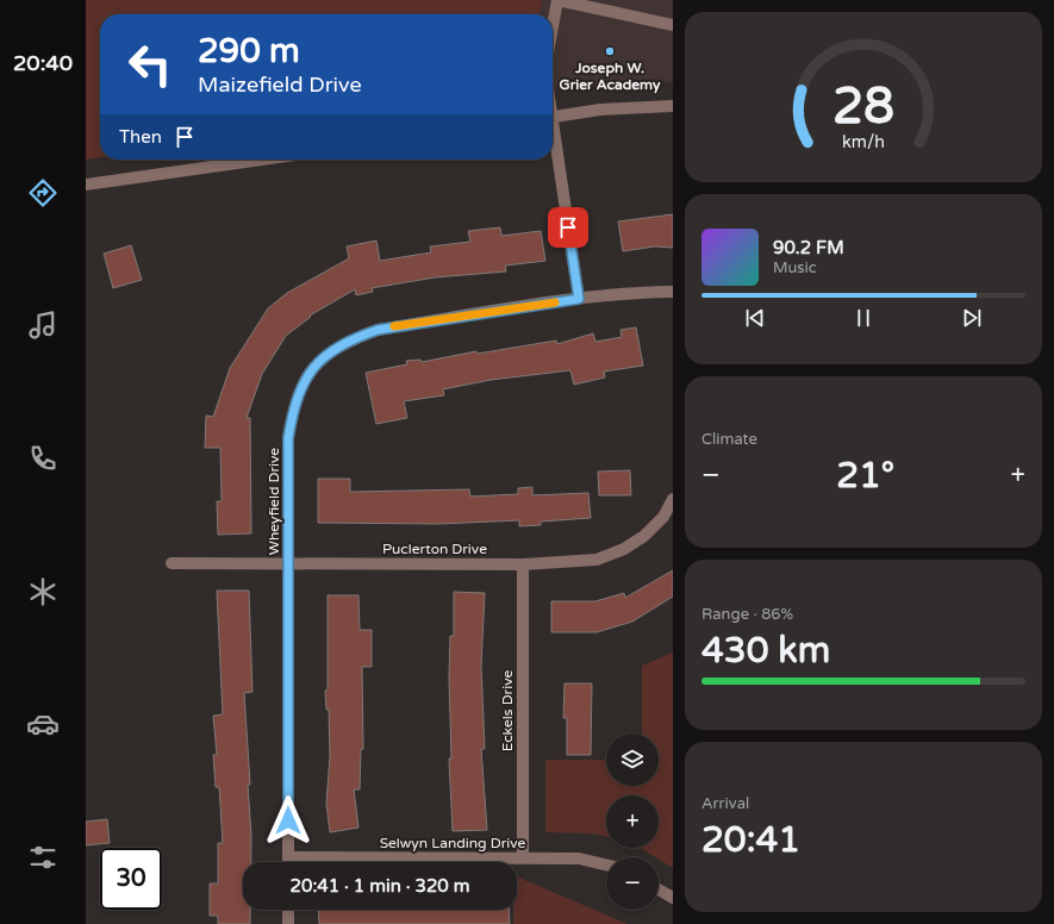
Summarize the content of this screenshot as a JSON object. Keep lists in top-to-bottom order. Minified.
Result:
{"streets":{"street":["Wheyfield Drive","Puclerton Drive","Eckels Drive","Selwyn Landing Drive"]},"crossings":[["Wheyfield Drive","Puclerton Drive"],["Wheyfield Drive","Selwyn Landing Drive"],["Puclerton Drive","Eckels Drive"],["Eckels Drive","Selwyn Landing Drive"]],"places":["Joseph W. Grier Academy"],"page":{"tabs":"20:40","turn":["290 m","Maizefield Drive"],"then":"Then","song":["90.2 FM","Music"],"tile":["Climate",["Range · 86%","430 km"],["Arrival","20:41"]],"heat":["−","21°","+"],"map_buttons":["+","−"],"limit":"30","trip":"20:41 · 1 min · 320 m","gauge":["28","km/h"]}}
